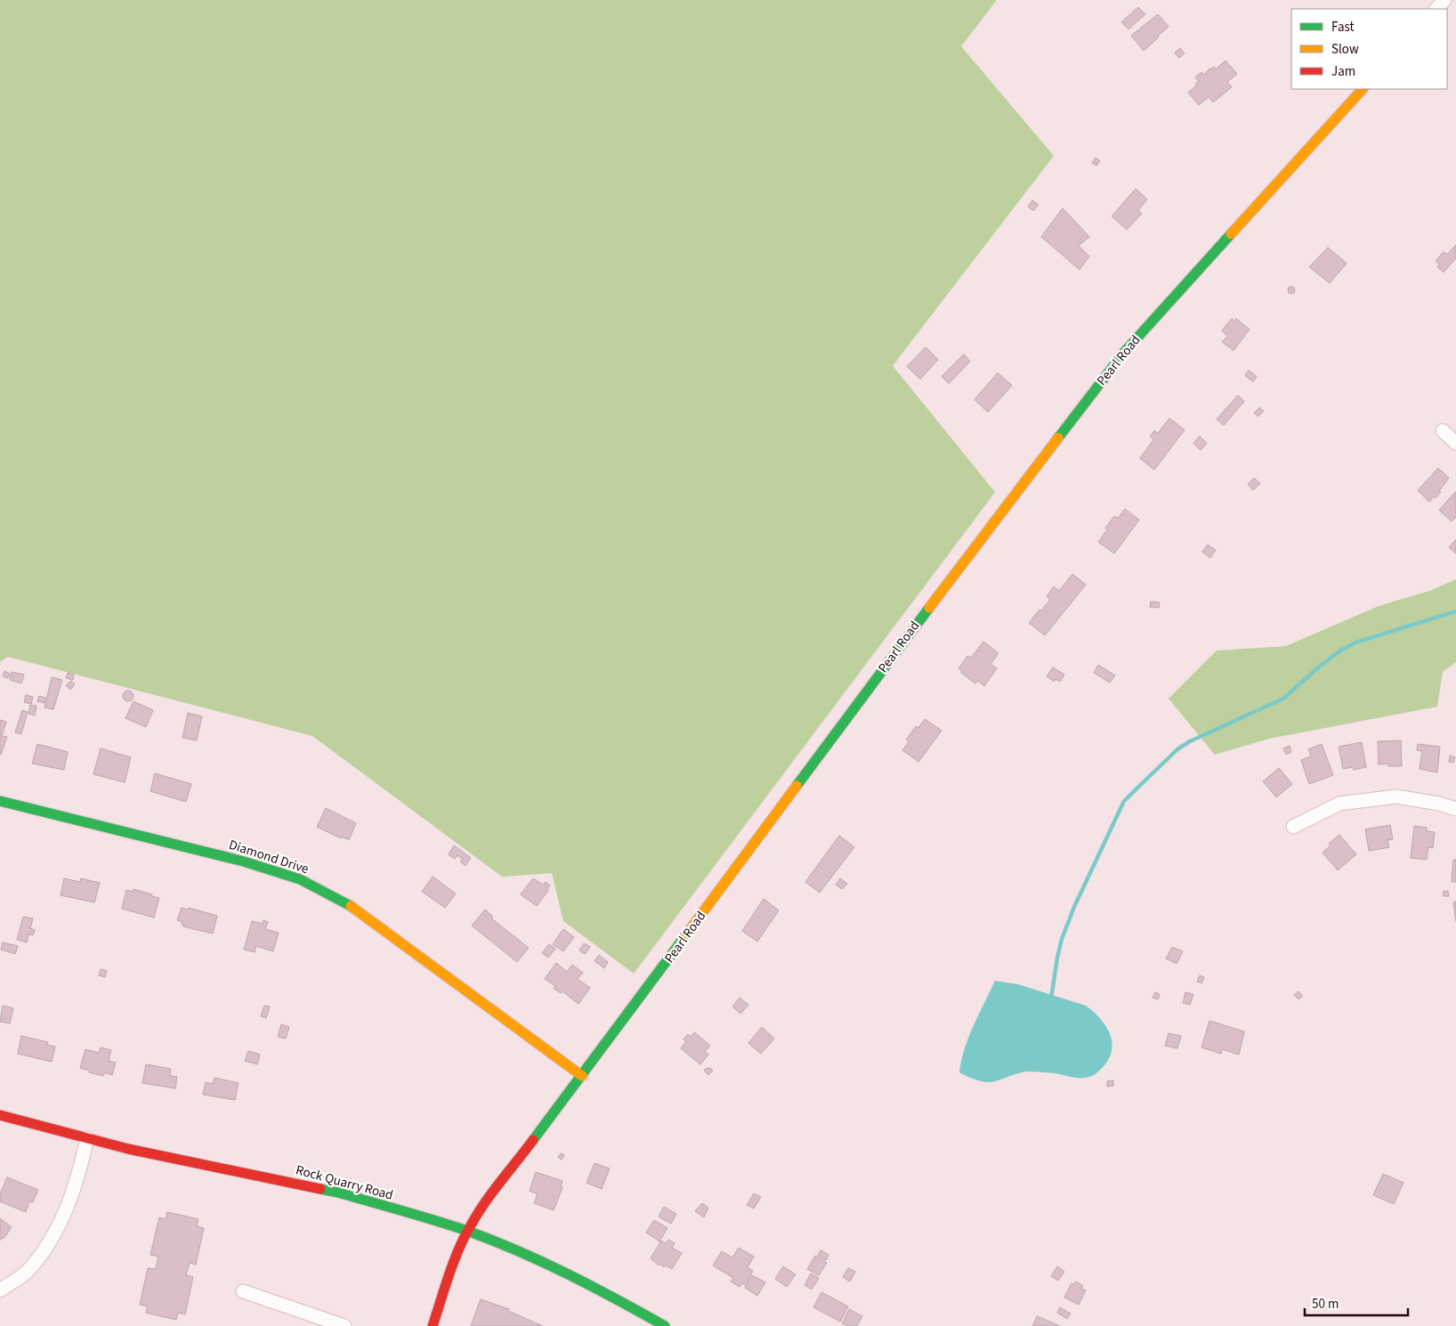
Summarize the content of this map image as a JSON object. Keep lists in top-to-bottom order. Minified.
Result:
{"streets":{"street":["Pearl Road","Diamond Drive","Rock Quarry Road"]},"crossings":[["Pearl Road","Diamond Drive"],["Pearl Road","Rock Quarry Road"]],"legend":["Fast","Slow","Jam"],"scale_bar":"50 m"}
